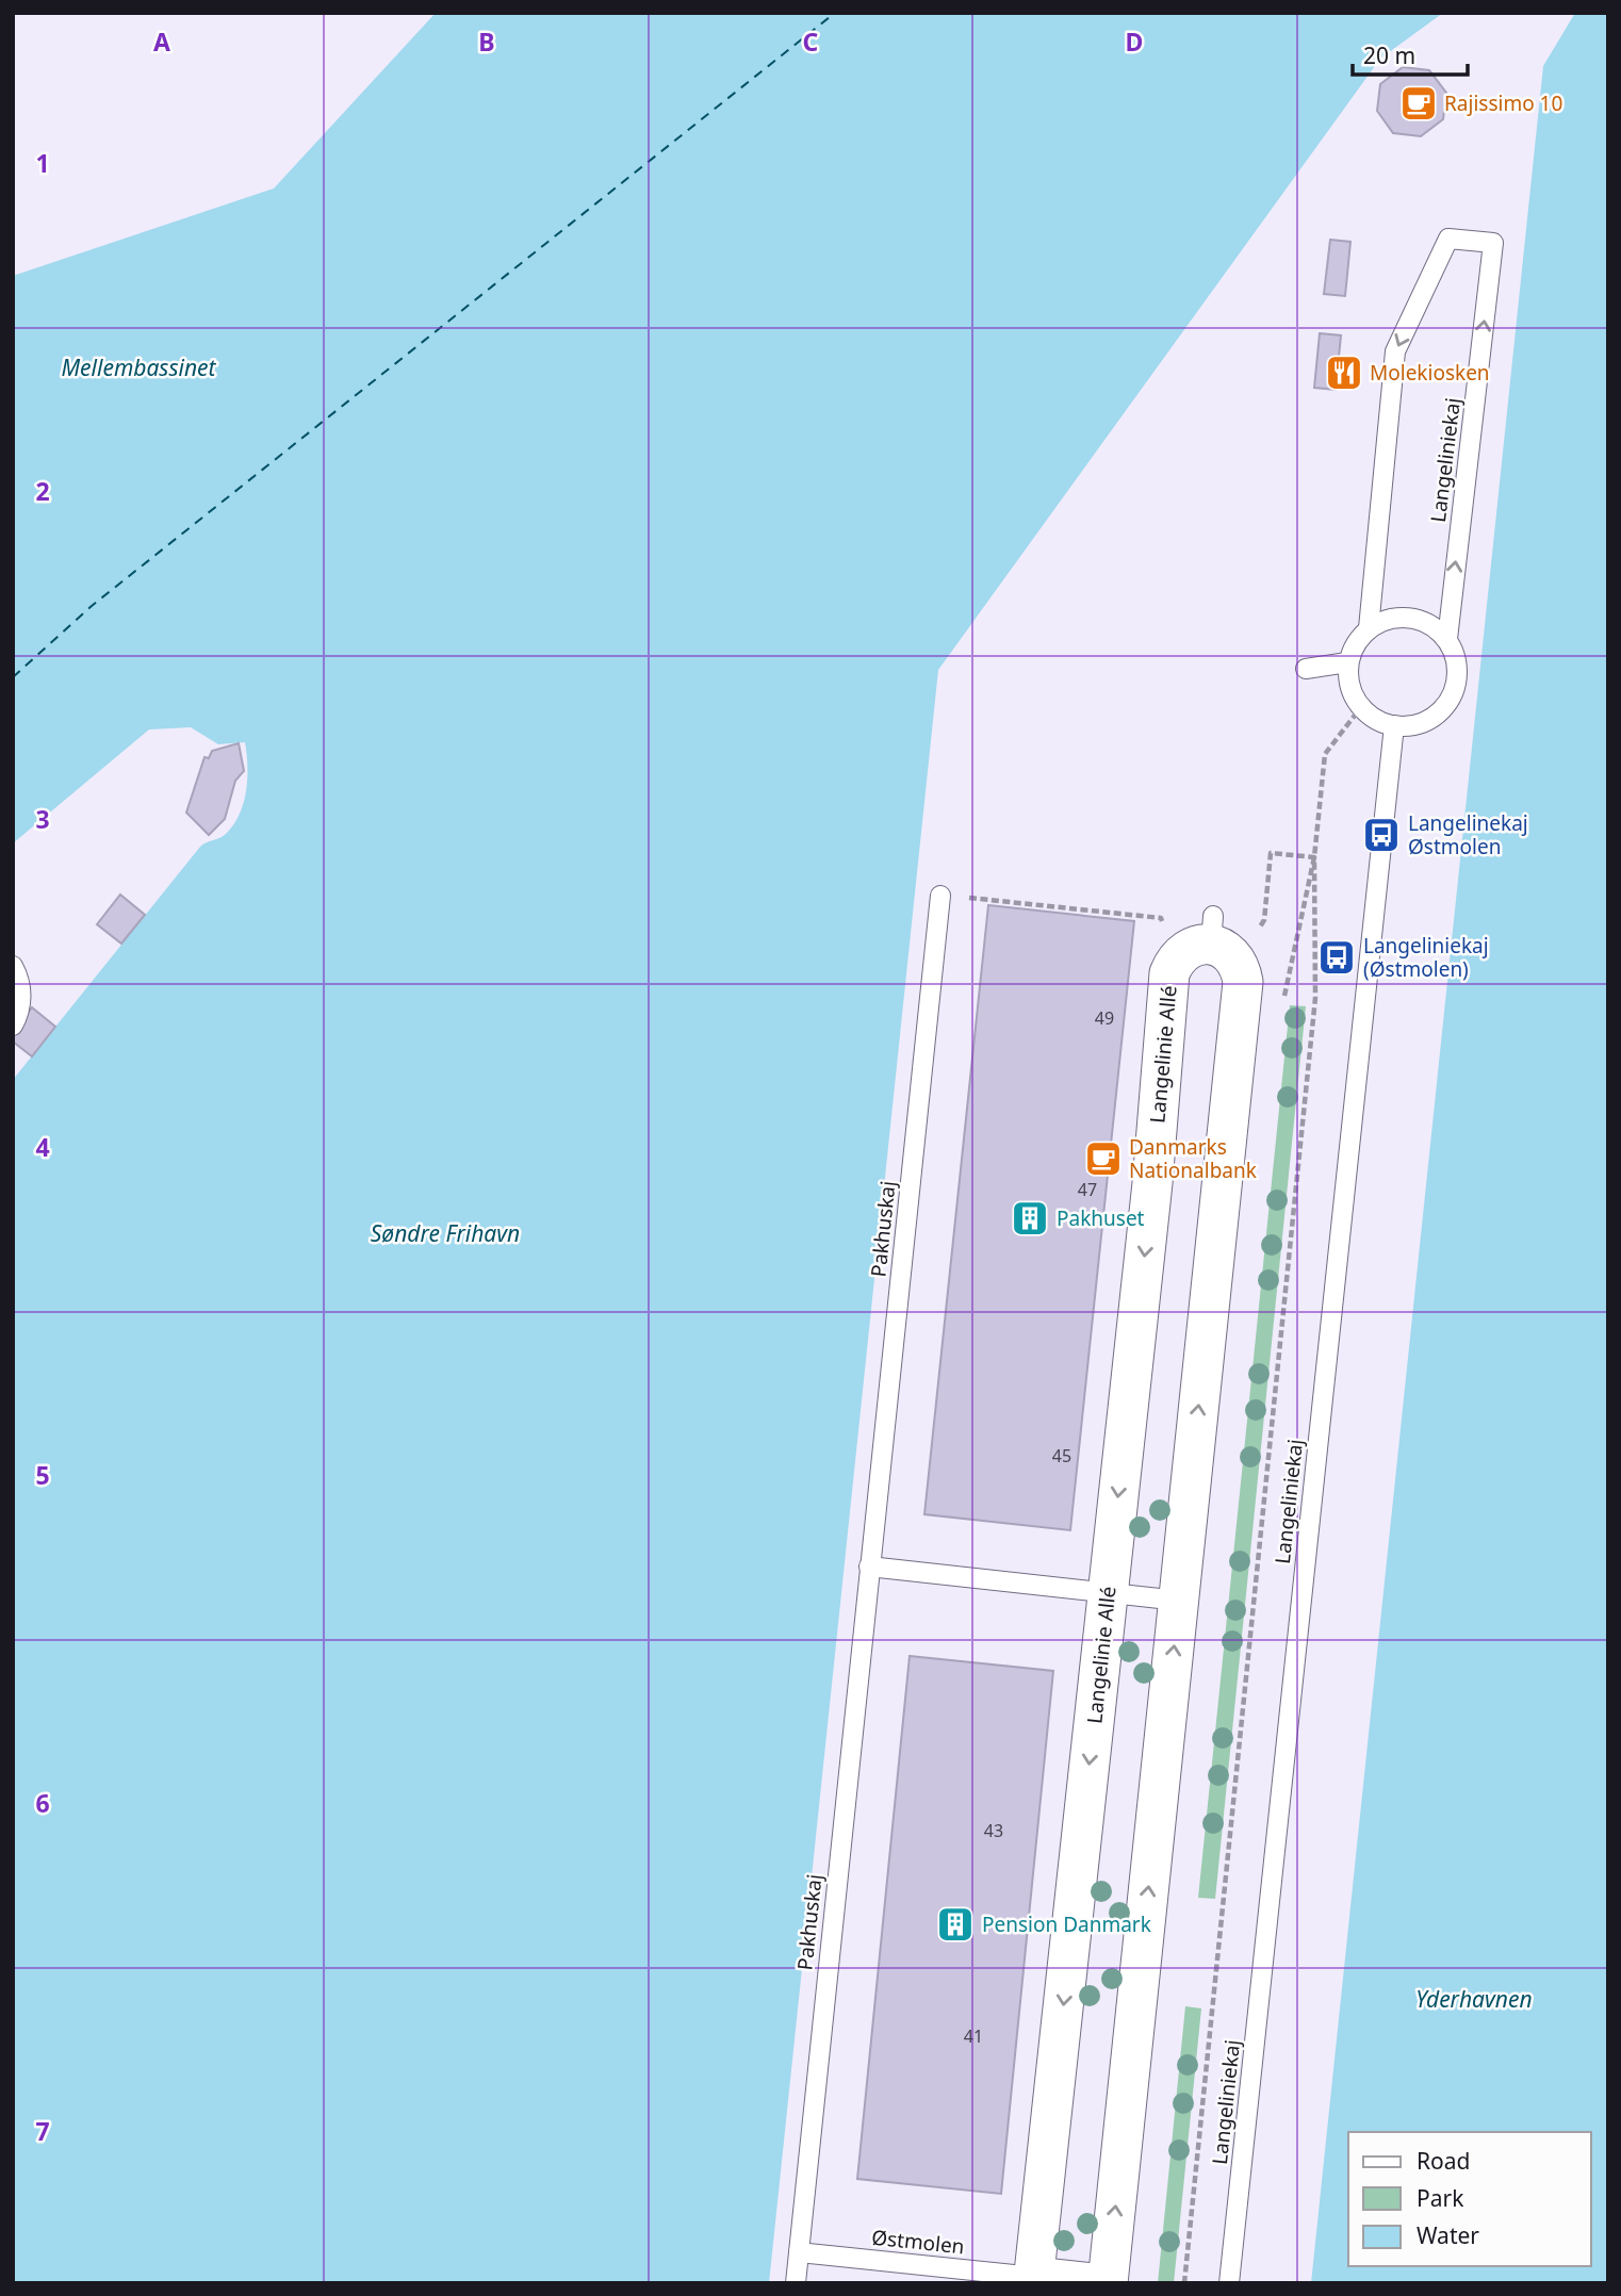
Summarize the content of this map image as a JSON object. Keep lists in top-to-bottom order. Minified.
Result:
{"streets":{"street":["Langelinie Allé"],"lane":["Langeliniekaj","Pakhuskaj","Østmolen"]},"crossings":[["Langelinie Allé","Østmolen"],["Pakhuskaj","Østmolen"]],"water":["Mellembassinet","Søndre Frihavn","Yderhavnen"],"places":{"cafe":["Rajissimo 10","Danmarks Nationalbank"],"restaurant":["Molekiosken"],"bus stop":["Langelinekaj Østmolen","Langeliniekaj (Østmolen)"],"building":["Pakhuset","Pension Danmark"]},"house_numbers":["49","47","45","43","41"],"legend":["Road","Park","Water"],"scale_bar":"20 m","grid":{"columns":["A","B","C","D"],"rows":["1","2","3","4","5","6","7"]}}
